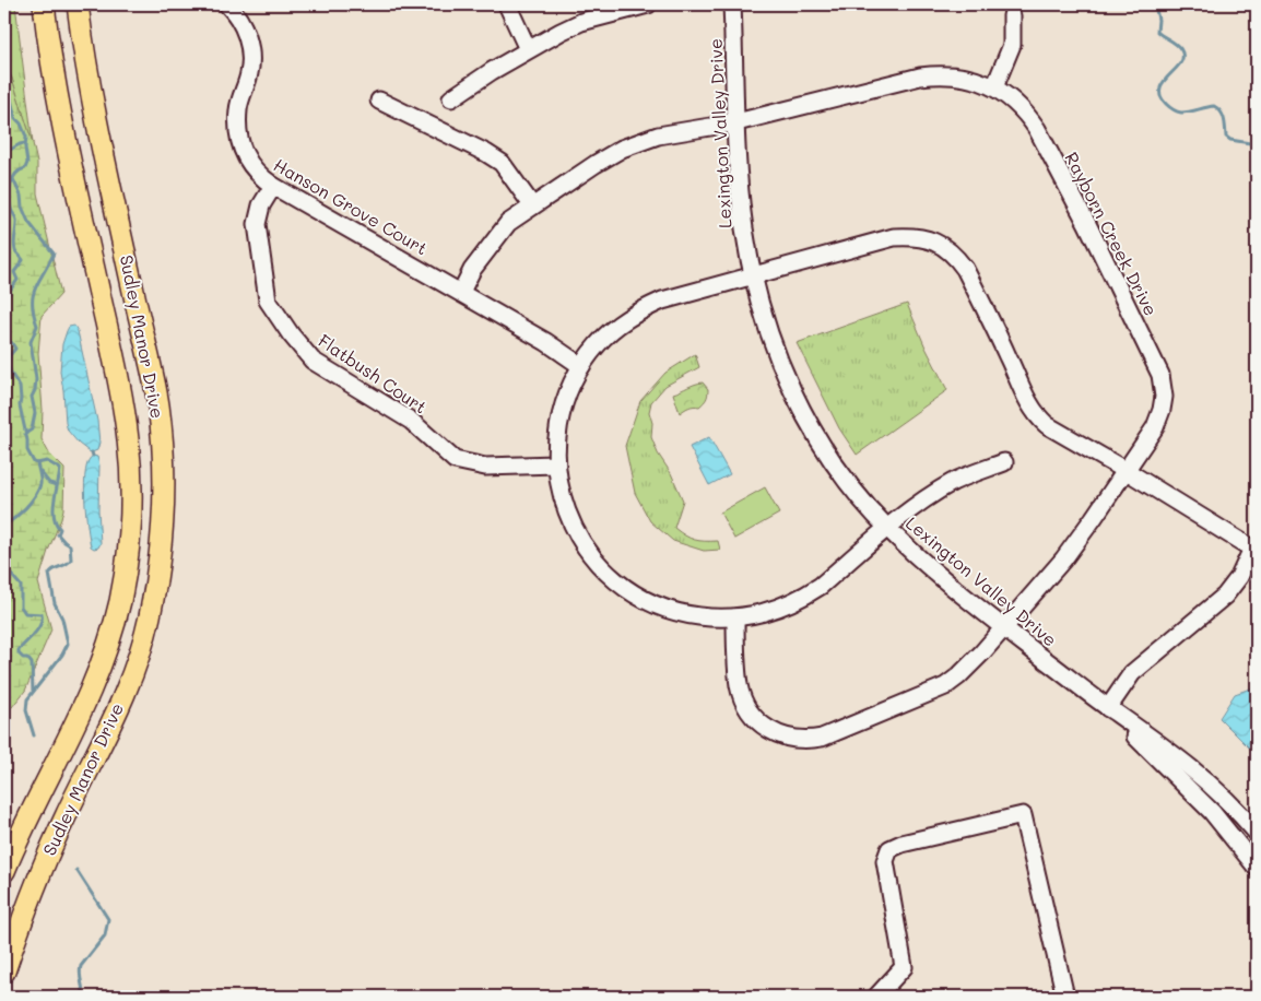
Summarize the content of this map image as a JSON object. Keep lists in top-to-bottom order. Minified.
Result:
{"streets":{"main road":["Sudley Manor Drive"],"street":["Lexington Valley Drive","Hanson Grove Court","Rayborn Creek Drive","Flatbush Court"]},"crossings":[["Lexington Valley Drive","Rayborn Creek Drive"],["Hanson Grove Court","Rayborn Creek Drive"],["Hanson Grove Court","Flatbush Court"]]}
